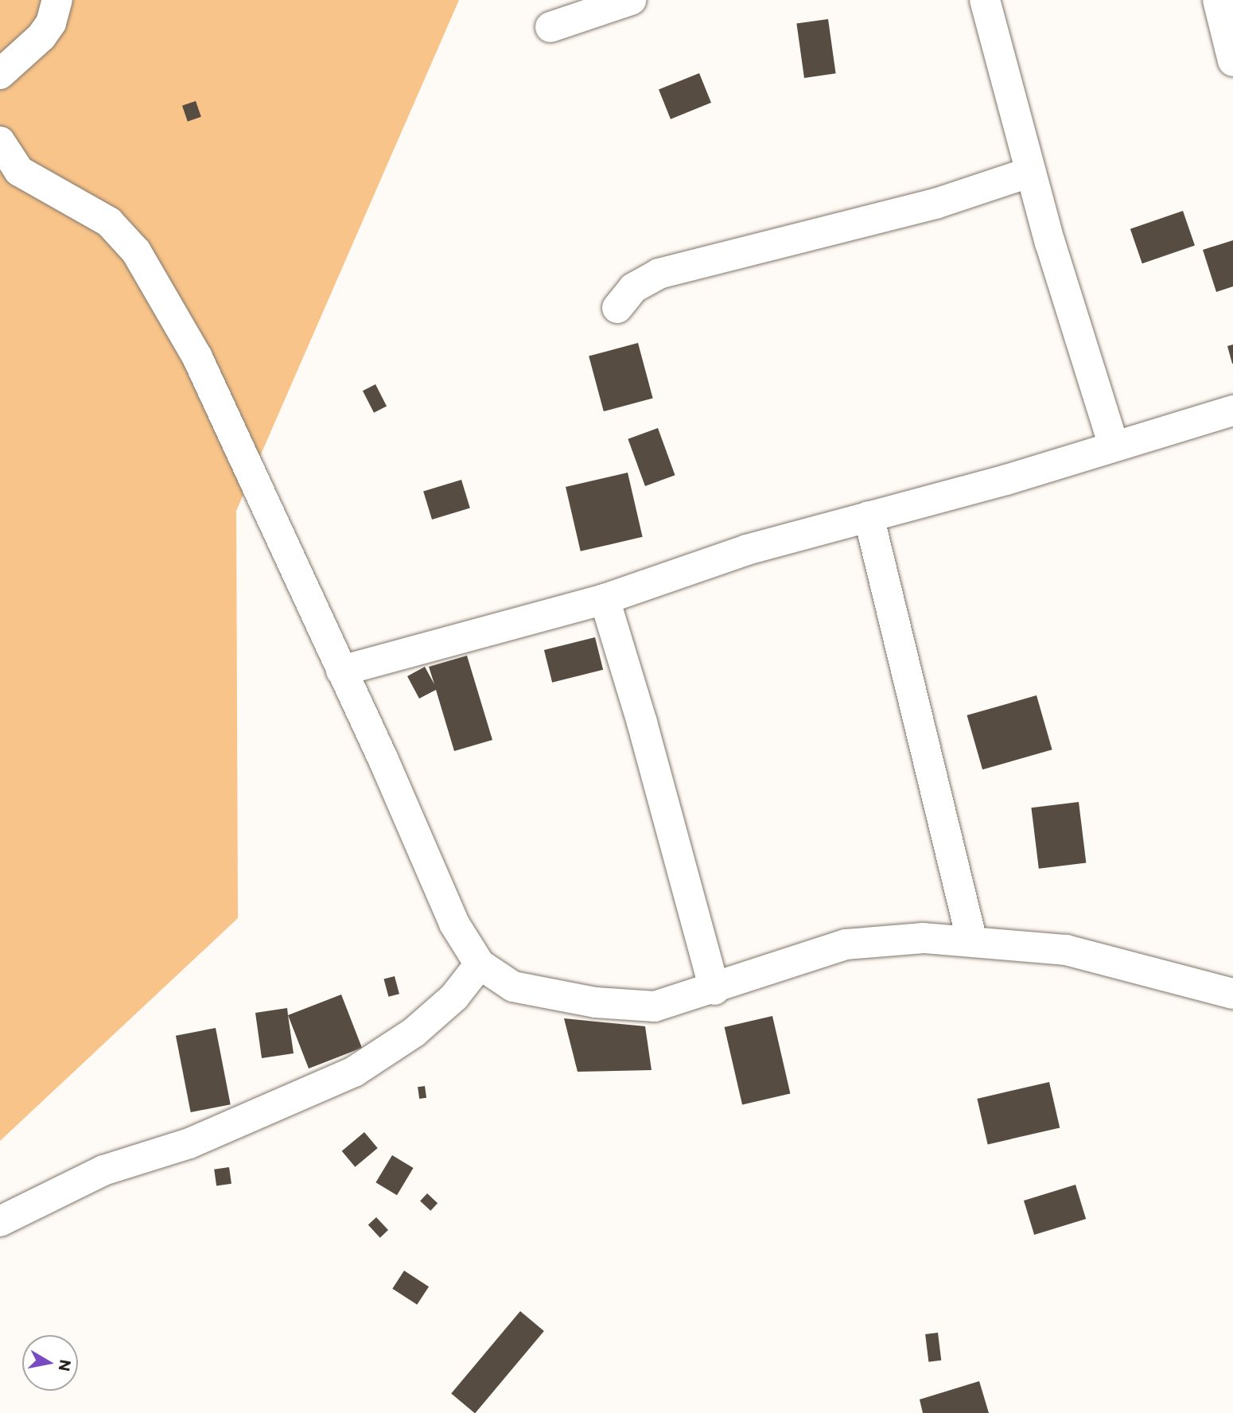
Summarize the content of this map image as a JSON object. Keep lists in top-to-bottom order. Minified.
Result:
{"north":"right"}
